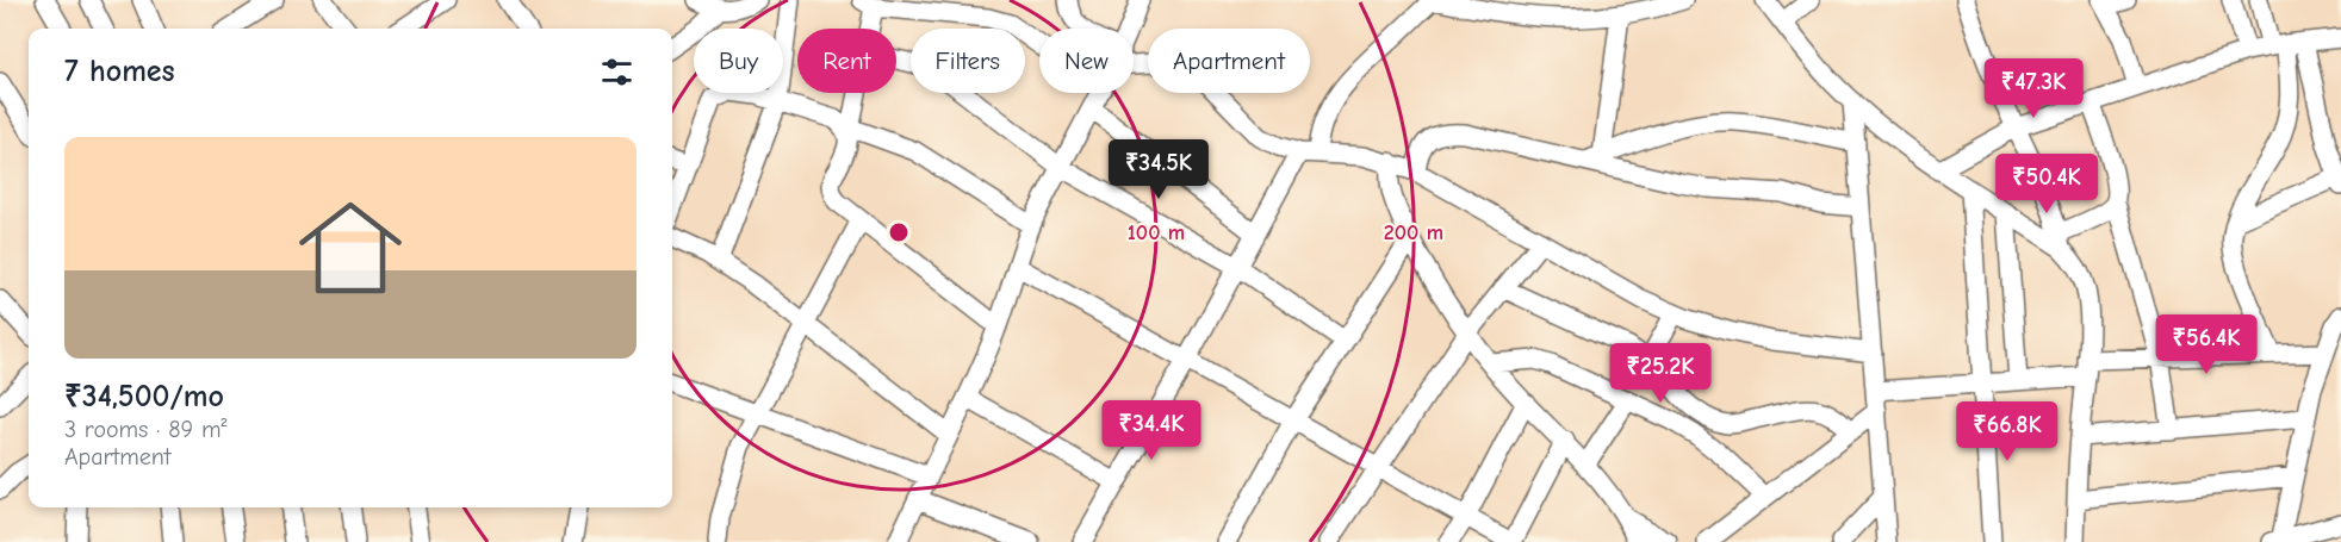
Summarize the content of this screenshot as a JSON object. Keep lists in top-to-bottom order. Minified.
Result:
{"page":{"chip":["Buy","Rent","Filters","New","Apartment"],"heading":"7 homes","price":["₹47.3K","₹34.5K","₹50.4K","₹56.4K","₹25.2K","₹34.4K","₹66.8K"],"list":[{"name":"₹34,500/mo","note":"3 rooms · 89 m² · Apartment"}]},"rings":["100 m","200 m"]}
